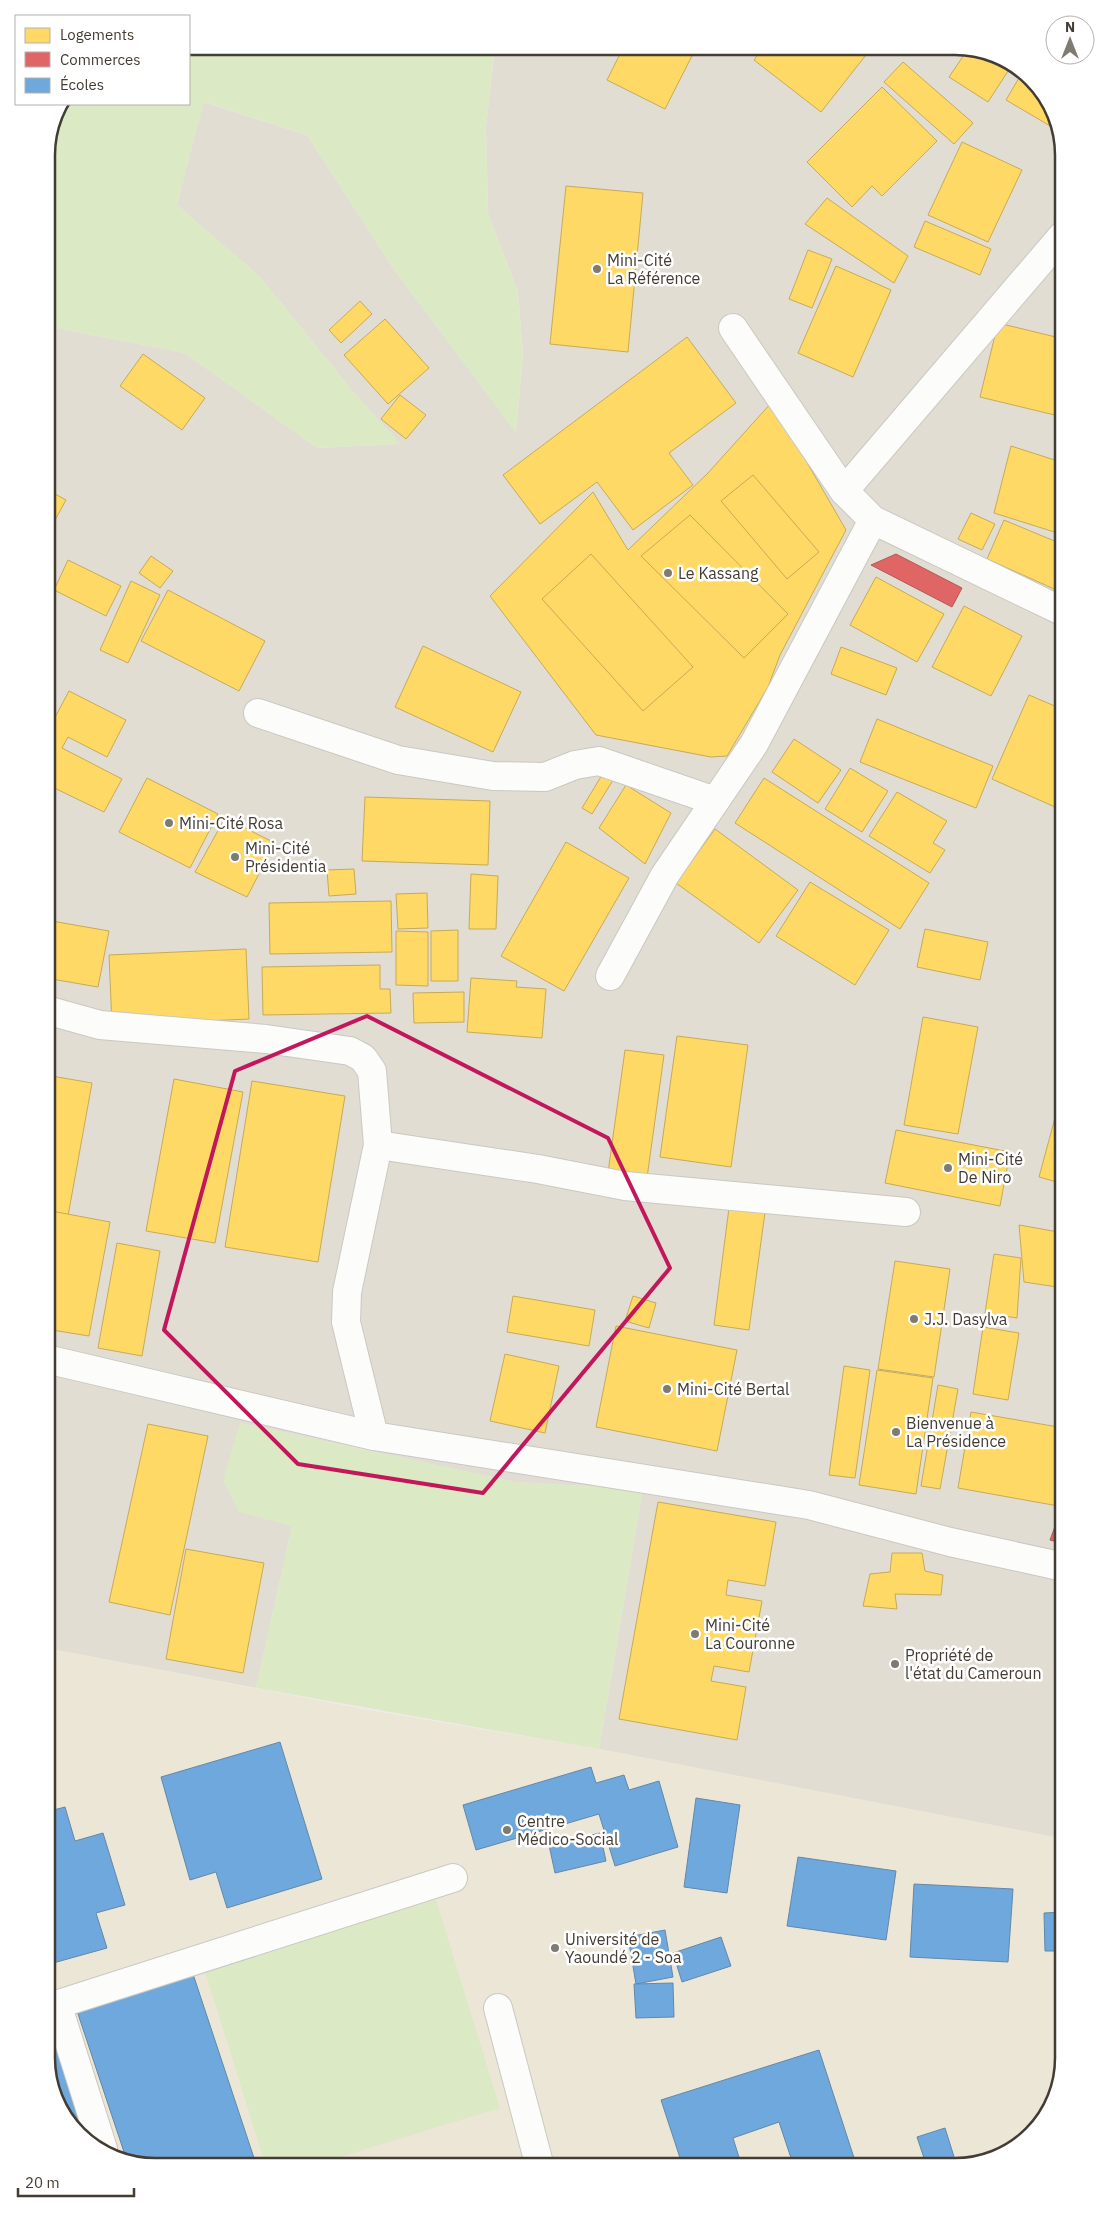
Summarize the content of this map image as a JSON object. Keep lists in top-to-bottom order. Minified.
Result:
{"places":["Mini-Cité La Référence","Le Kassang","Mini-Cité Rosa","Mini-Cité Présidentia","Mini-Cité De Niro","J.J. Dasylva","Mini-Cité Bertal","Bienvenue à La Présidence","Mini-Cité La Couronne","Propriété de l'état du Cameroun","Centre Médico-Social","Université de Yaoundé 2 - Soa"],"legend":["Logements","Commerces","Écoles"],"scale_bar":"20 m","north":"top"}
